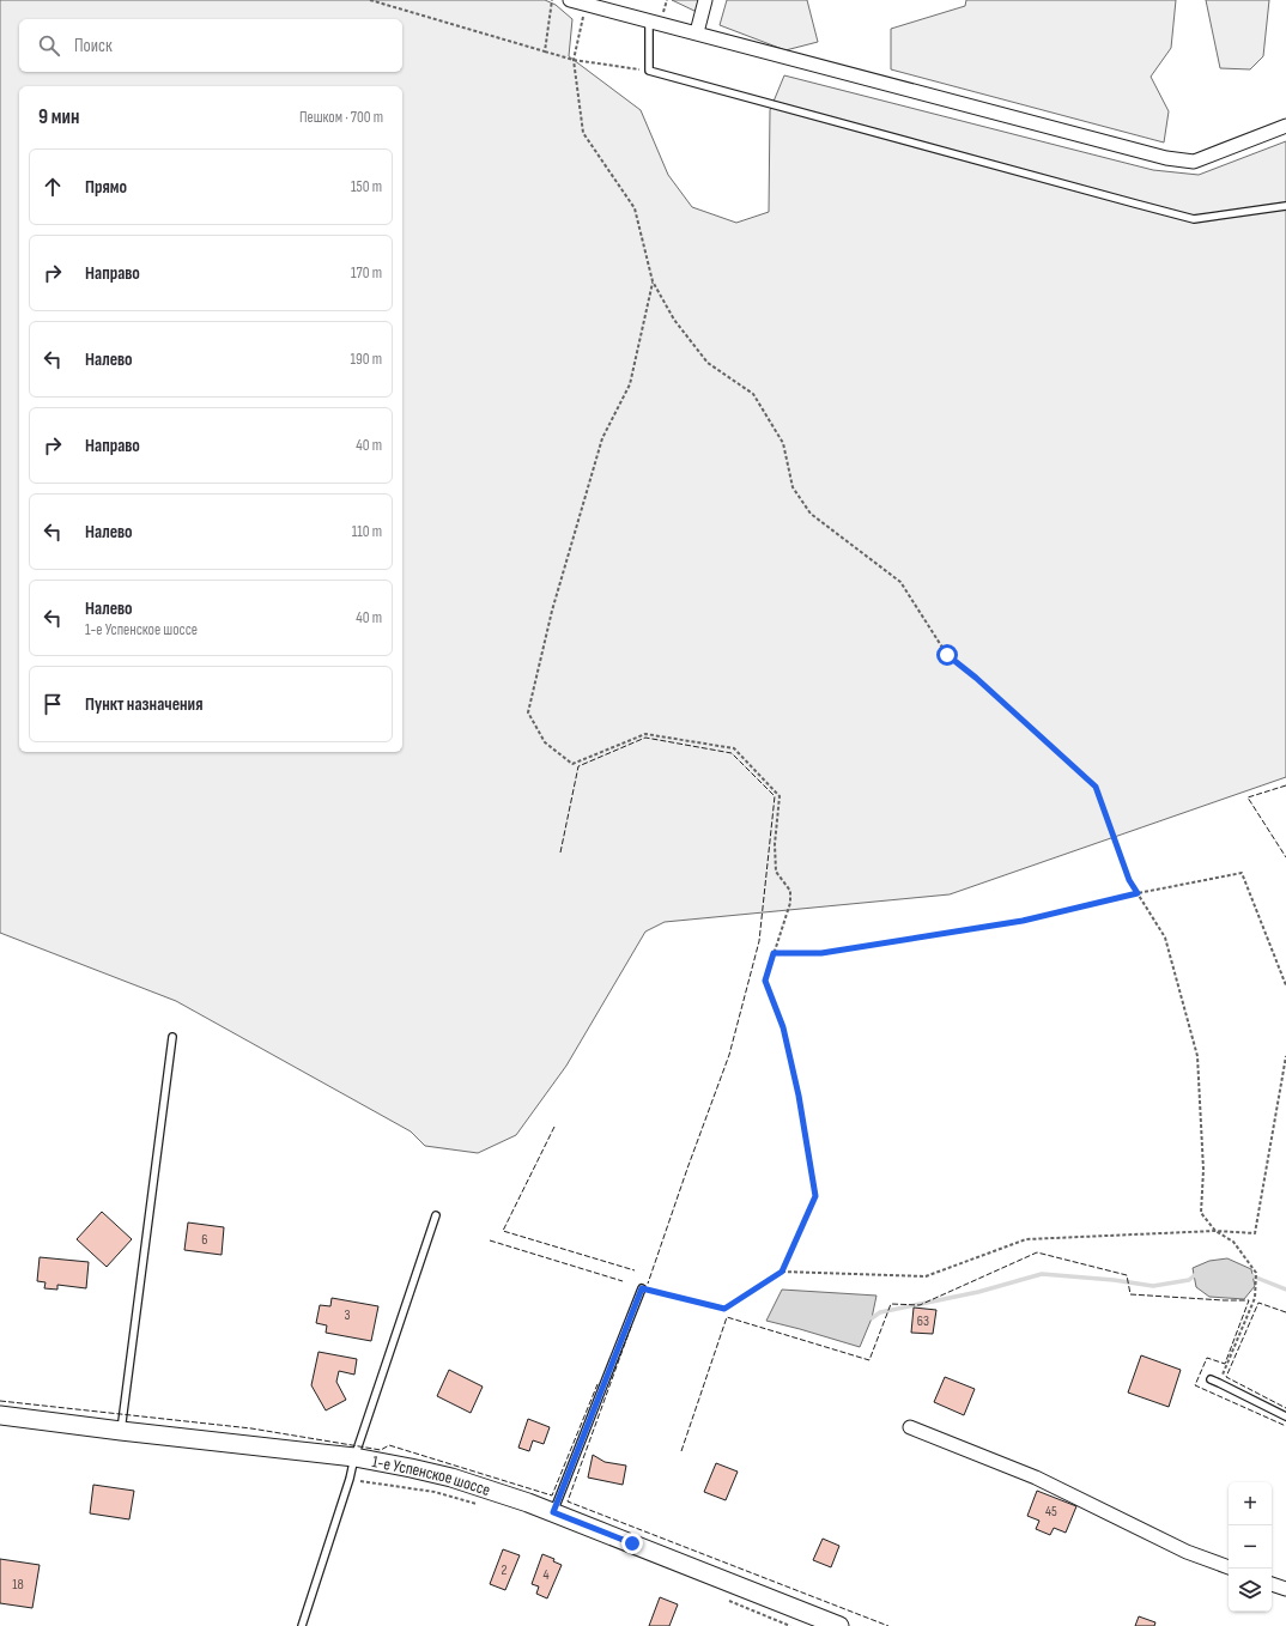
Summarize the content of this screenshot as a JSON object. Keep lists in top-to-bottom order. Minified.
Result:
{"streets":{"main road":["1-е Успенское шоссе"]},"house_numbers":["6","3","63","45","2","4","18"],"page":{"search":"Поиск","heading":["9 мин","Пешком · 700 m"],"list":[["Прямо","150 m"],["Направо","170 m"],["Налево","190 m"],["Направо","40 m"],["Налево","110 m"],["Налево","1-е Успенское шоссе","40 m"],"Пункт назначения"],"map_buttons":["+","−"]}}
